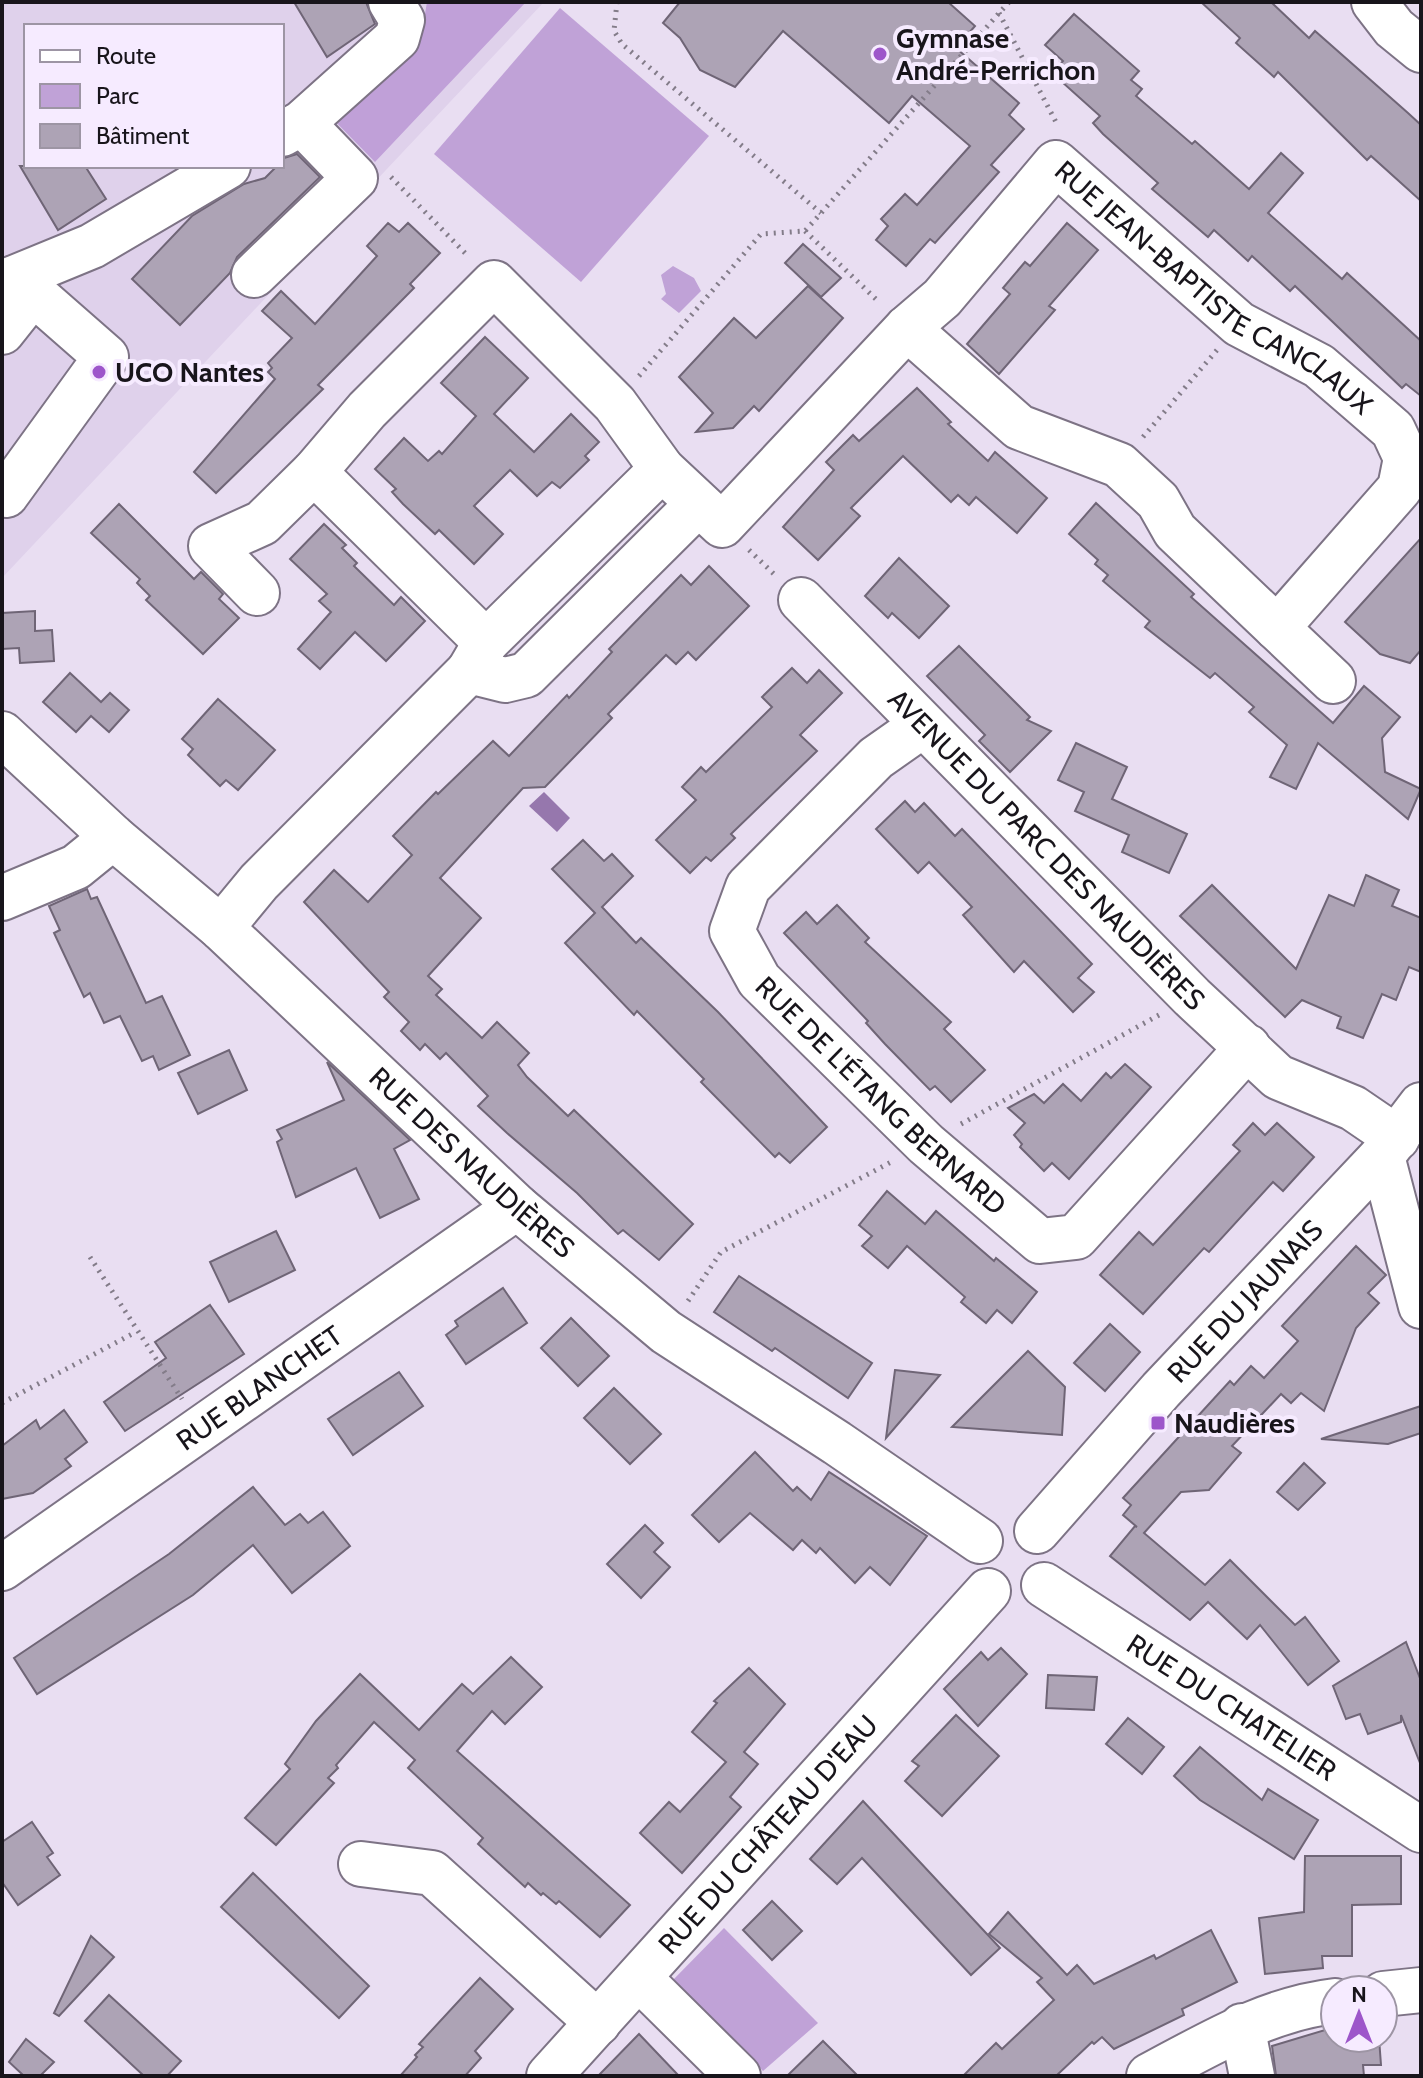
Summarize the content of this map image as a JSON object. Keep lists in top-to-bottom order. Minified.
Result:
{"streets":{"street":["RUE JEAN-BAPTISTE CANCLAUX","AVENUE DU PARC DES NAUDIÈRES","RUE DE L'ÉTANG BERNARD","RUE DES NAUDIÈRES","RUE DU JAUNAIS","RUE BLANCHET","RUE DU CHATELIER","RUE DU CHÂTEAU D'EAU"]},"crossings":[["AVENUE DU PARC DES NAUDIÈRES","RUE DE L'ÉTANG BERNARD"],["AVENUE DU PARC DES NAUDIÈRES","RUE DU JAUNAIS"],["RUE DES NAUDIÈRES","RUE DU JAUNAIS"],["RUE DES NAUDIÈRES","RUE BLANCHET"],["RUE DES NAUDIÈRES","RUE DU CHATELIER"],["RUE DES NAUDIÈRES","RUE DU CHÂTEAU D'EAU"],["RUE DU JAUNAIS","RUE DU CHATELIER"],["RUE DU JAUNAIS","RUE DU CHÂTEAU D'EAU"],["RUE DU CHATELIER","RUE DU CHÂTEAU D'EAU"]],"places":{"other":["Gymnase André-Perrichon","UCO Nantes"],"transit":["Naudières"]},"legend":["Route","Parc","Bâtiment"],"north":"top"}
